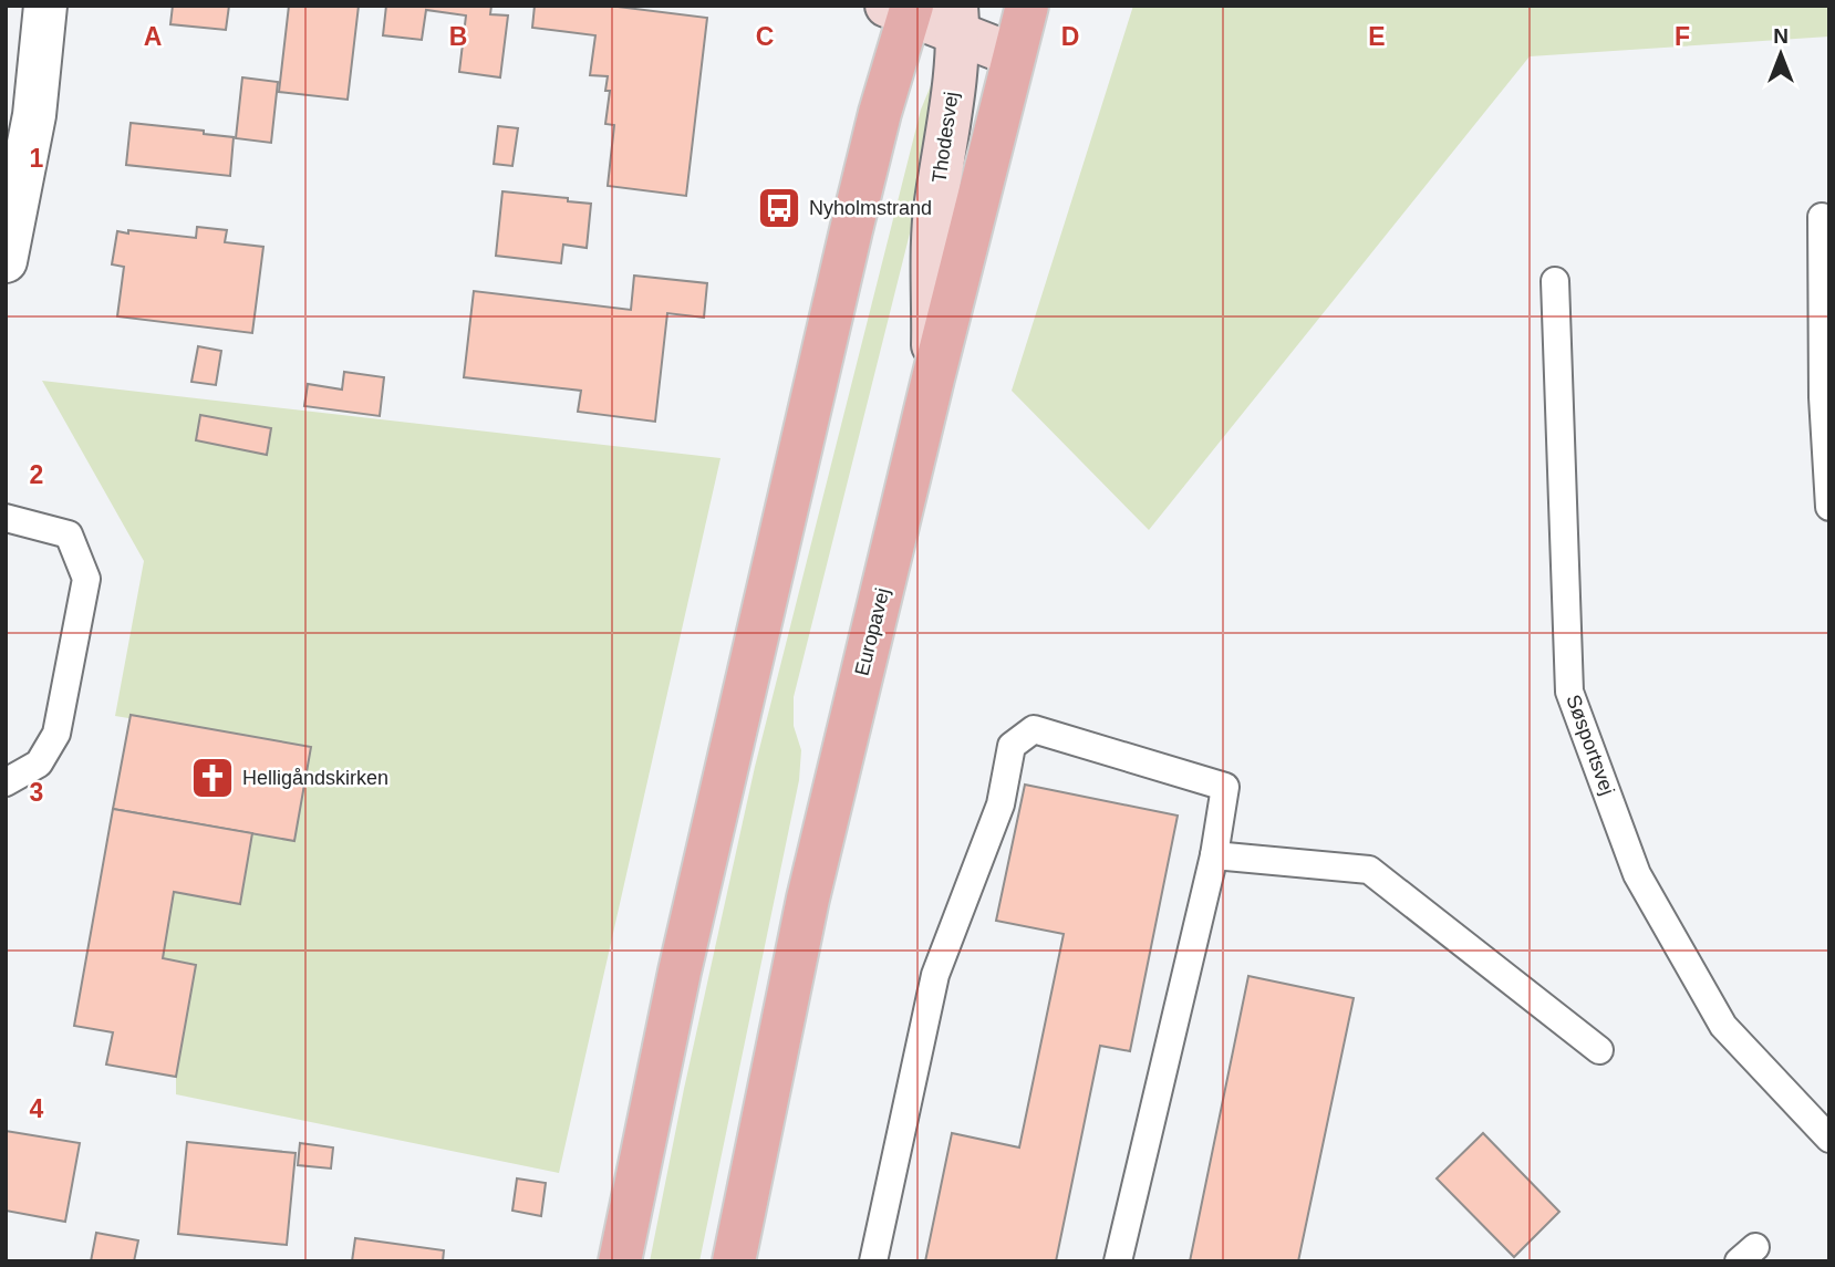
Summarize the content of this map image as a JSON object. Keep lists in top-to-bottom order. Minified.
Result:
{"streets":{"main road":["Thodesvej","Europavej"],"lane":["Søsportsvej"]},"crossings":[["Thodesvej","Europavej"]],"places":{"bus stop":["Nyholmstrand"],"church":["Helligåndskirken"]},"north":"top","grid":{"columns":["A","B","C","D","E","F"],"rows":["1","2","3","4"]}}
